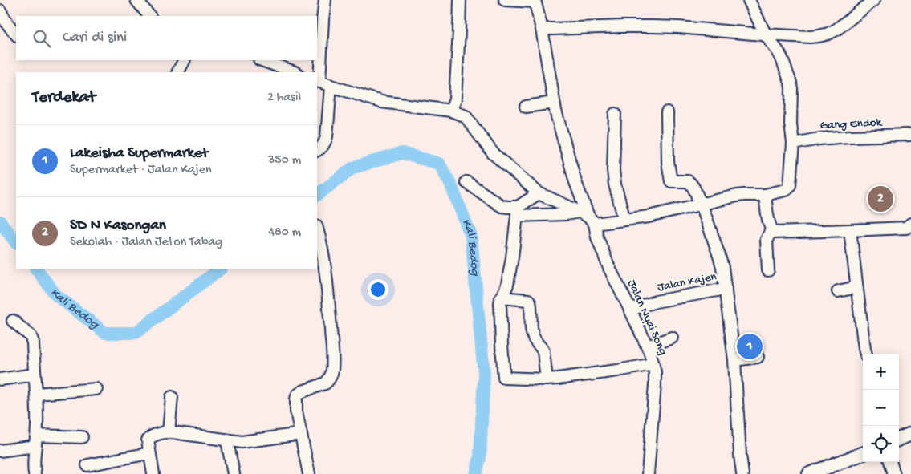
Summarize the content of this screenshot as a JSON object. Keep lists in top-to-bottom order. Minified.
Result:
{"streets":{"street":["Gang Endok","Jalan Kajen","Jalan Nyai Song"]},"crossings":[["Jalan Kajen","Jalan Nyai Song"]],"water":["Kali Bedog"],"page":{"search":"Cari di sini","heading":["Terdekat","2 hasil"],"list":[{"mark":"1","name":"Lakeisha Supermarket","note":"Supermarket · Jalan Kajen","value":"350 m"},{"mark":"2","name":"SD N Kasongan","note":"Sekolah · Jalan Jeton Tabag","value":"480 m"}],"pins":["2","1"],"map_buttons":["+","−"]}}
